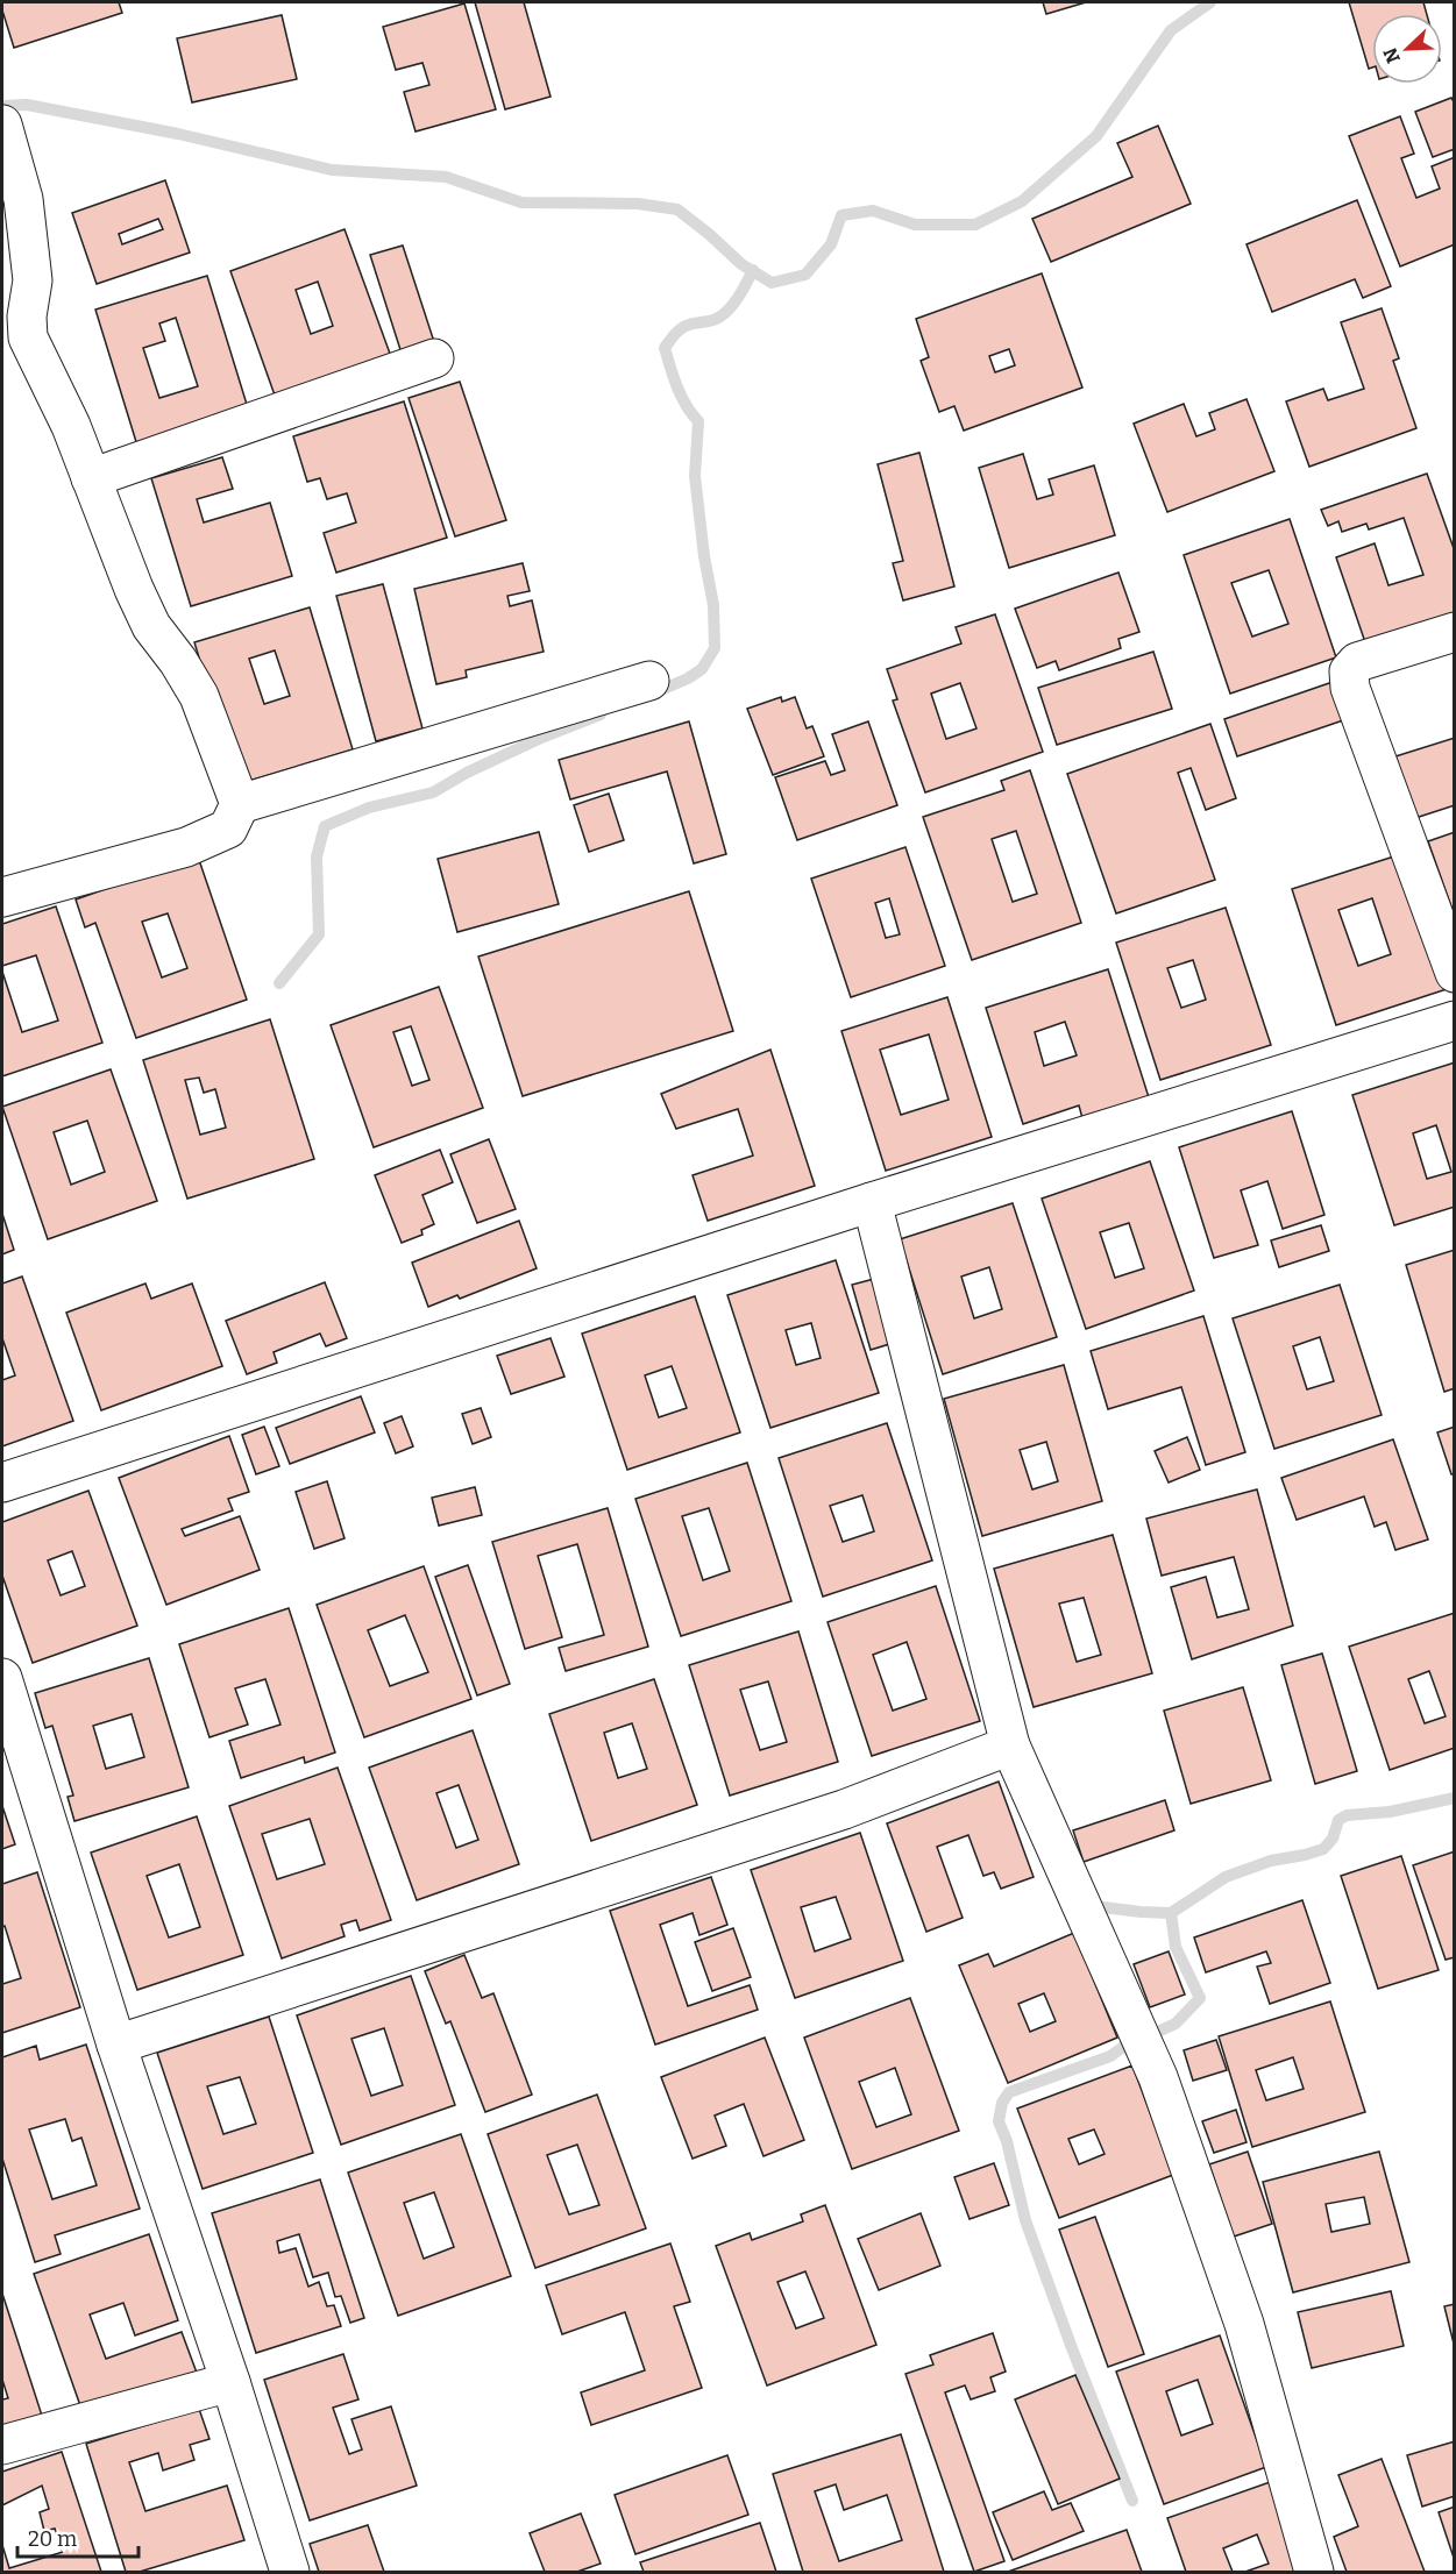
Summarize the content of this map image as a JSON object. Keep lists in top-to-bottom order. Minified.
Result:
{"scale_bar":"20 m","north":"bottom left"}
